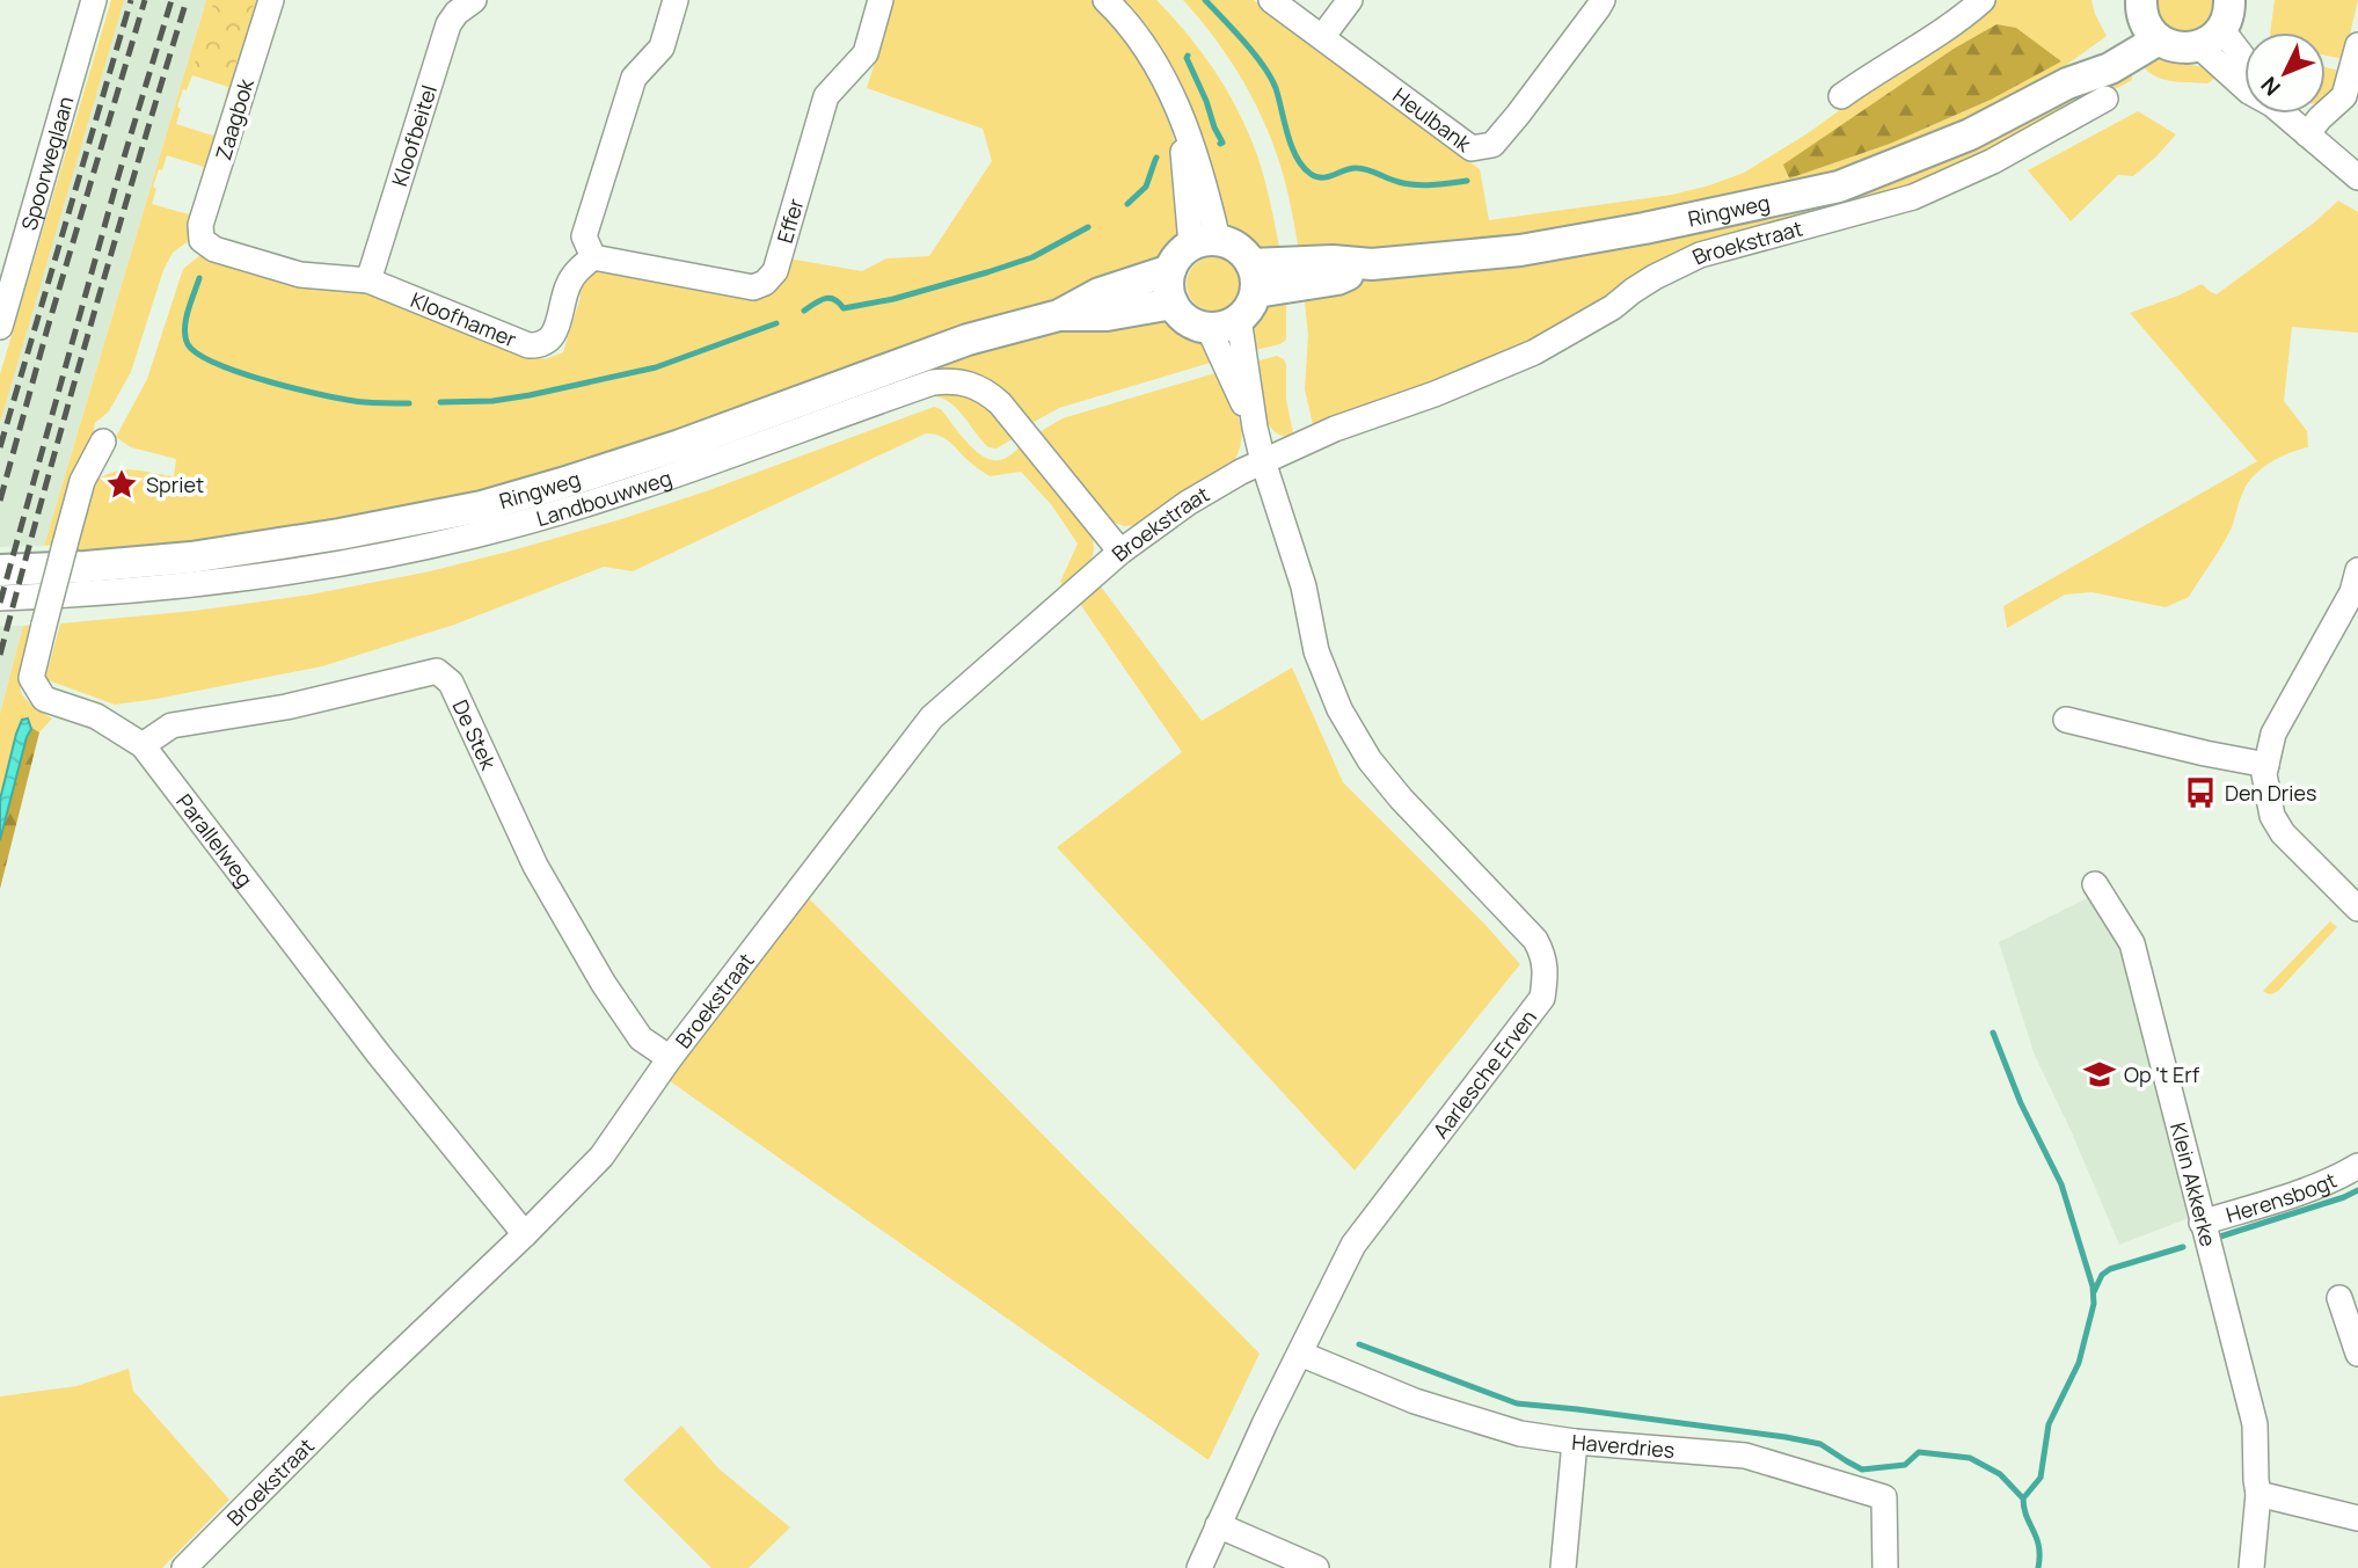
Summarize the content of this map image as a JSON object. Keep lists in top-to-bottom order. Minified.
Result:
{"streets":{"main road":["Ringweg"],"street":["Heulbank","Zaagbok","Kloofbeitel","Spoorweglaan","Effer","Broekstraat","Kloofhamer","Landbouwweg","De Stek","Parallelweg","Aarlesche Erven","Klein Akkerke","Herensbogt","Haverdries"]},"crossings":[["Zaagbok","Kloofhamer"],["Kloofbeitel","Kloofhamer"],["Effer","Kloofhamer"],["Broekstraat","Landbouwweg"],["Broekstraat","De Stek"],["Broekstraat","Parallelweg"],["Broekstraat","Aarlesche Erven"],["De Stek","Parallelweg"],["Aarlesche Erven","Haverdries"],["Klein Akkerke","Herensbogt"]],"places":{"place":["Spriet"],"bus stop":["Den Dries"],"school or university":["Op 't Erf"]},"north":"bottom left"}
